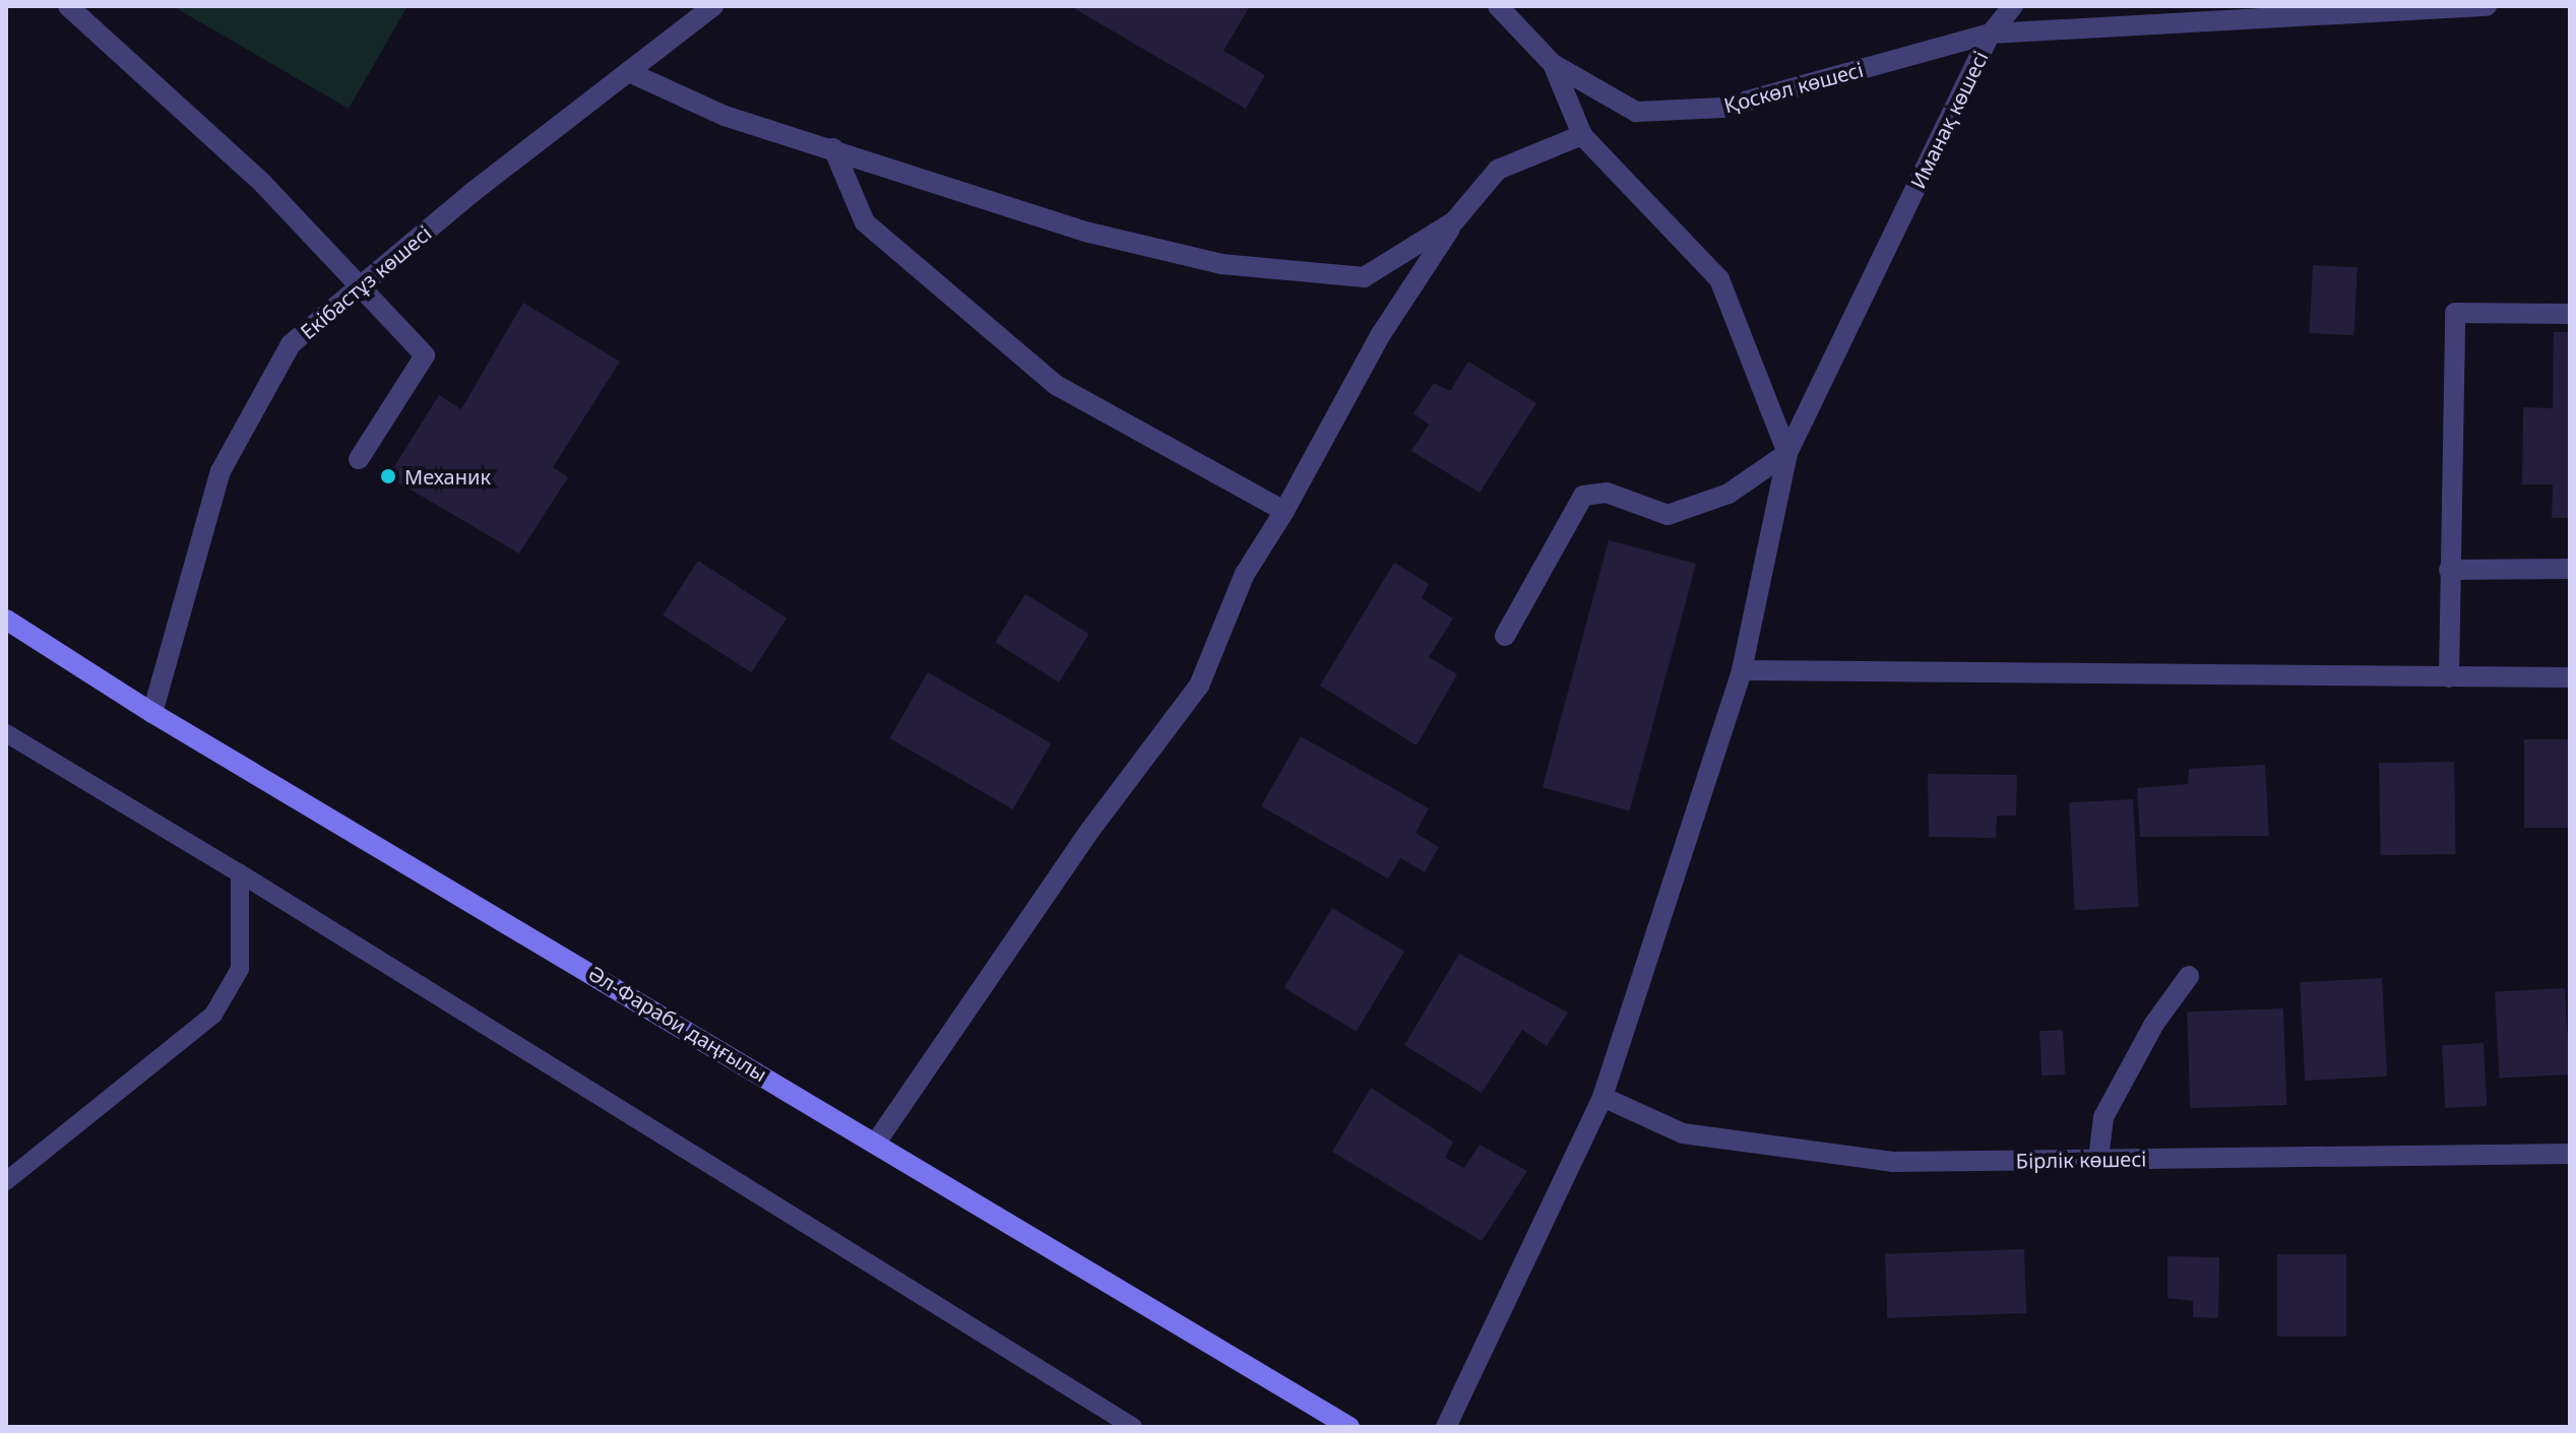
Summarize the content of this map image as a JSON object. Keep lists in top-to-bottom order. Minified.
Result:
{"streets":{"main road":["Әл-Фараби даңғылы"],"street":["Қоскөл көшесі","Иманақ көшесі","Екібастұз көшесі","Бірлік көшесі"]},"crossings":[["Қоскөл көшесі","Иманақ көшесі"],["Иманақ көшесі","Бірлік көшесі"],["Екібастұз көшесі","Әл-Фараби даңғылы"]],"places":["Механик"]}
